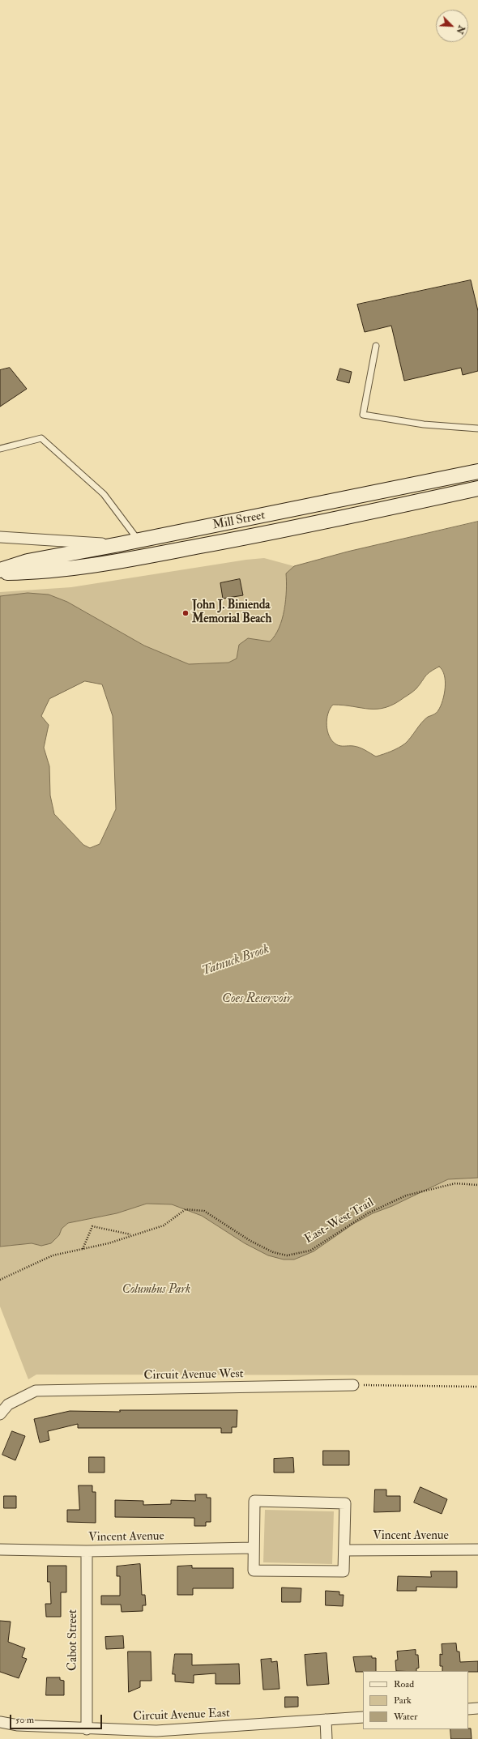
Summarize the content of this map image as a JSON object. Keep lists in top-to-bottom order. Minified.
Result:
{"streets":{"main road":["Mill Street"],"street":["Circuit Avenue West","Vincent Avenue","Cabot Street","Circuit Avenue East"],"path":["East-West Trail"]},"crossings":[["Vincent Avenue","Cabot Street"],["Cabot Street","Circuit Avenue East"]],"water":["Tatnuck Brook","Coes Reservoir"],"parks":["Columbus Park"],"places":["John J. Binienda Memorial Beach"],"legend":["Road","Park","Water"],"scale_bar":"50 m","north":"bottom right"}
